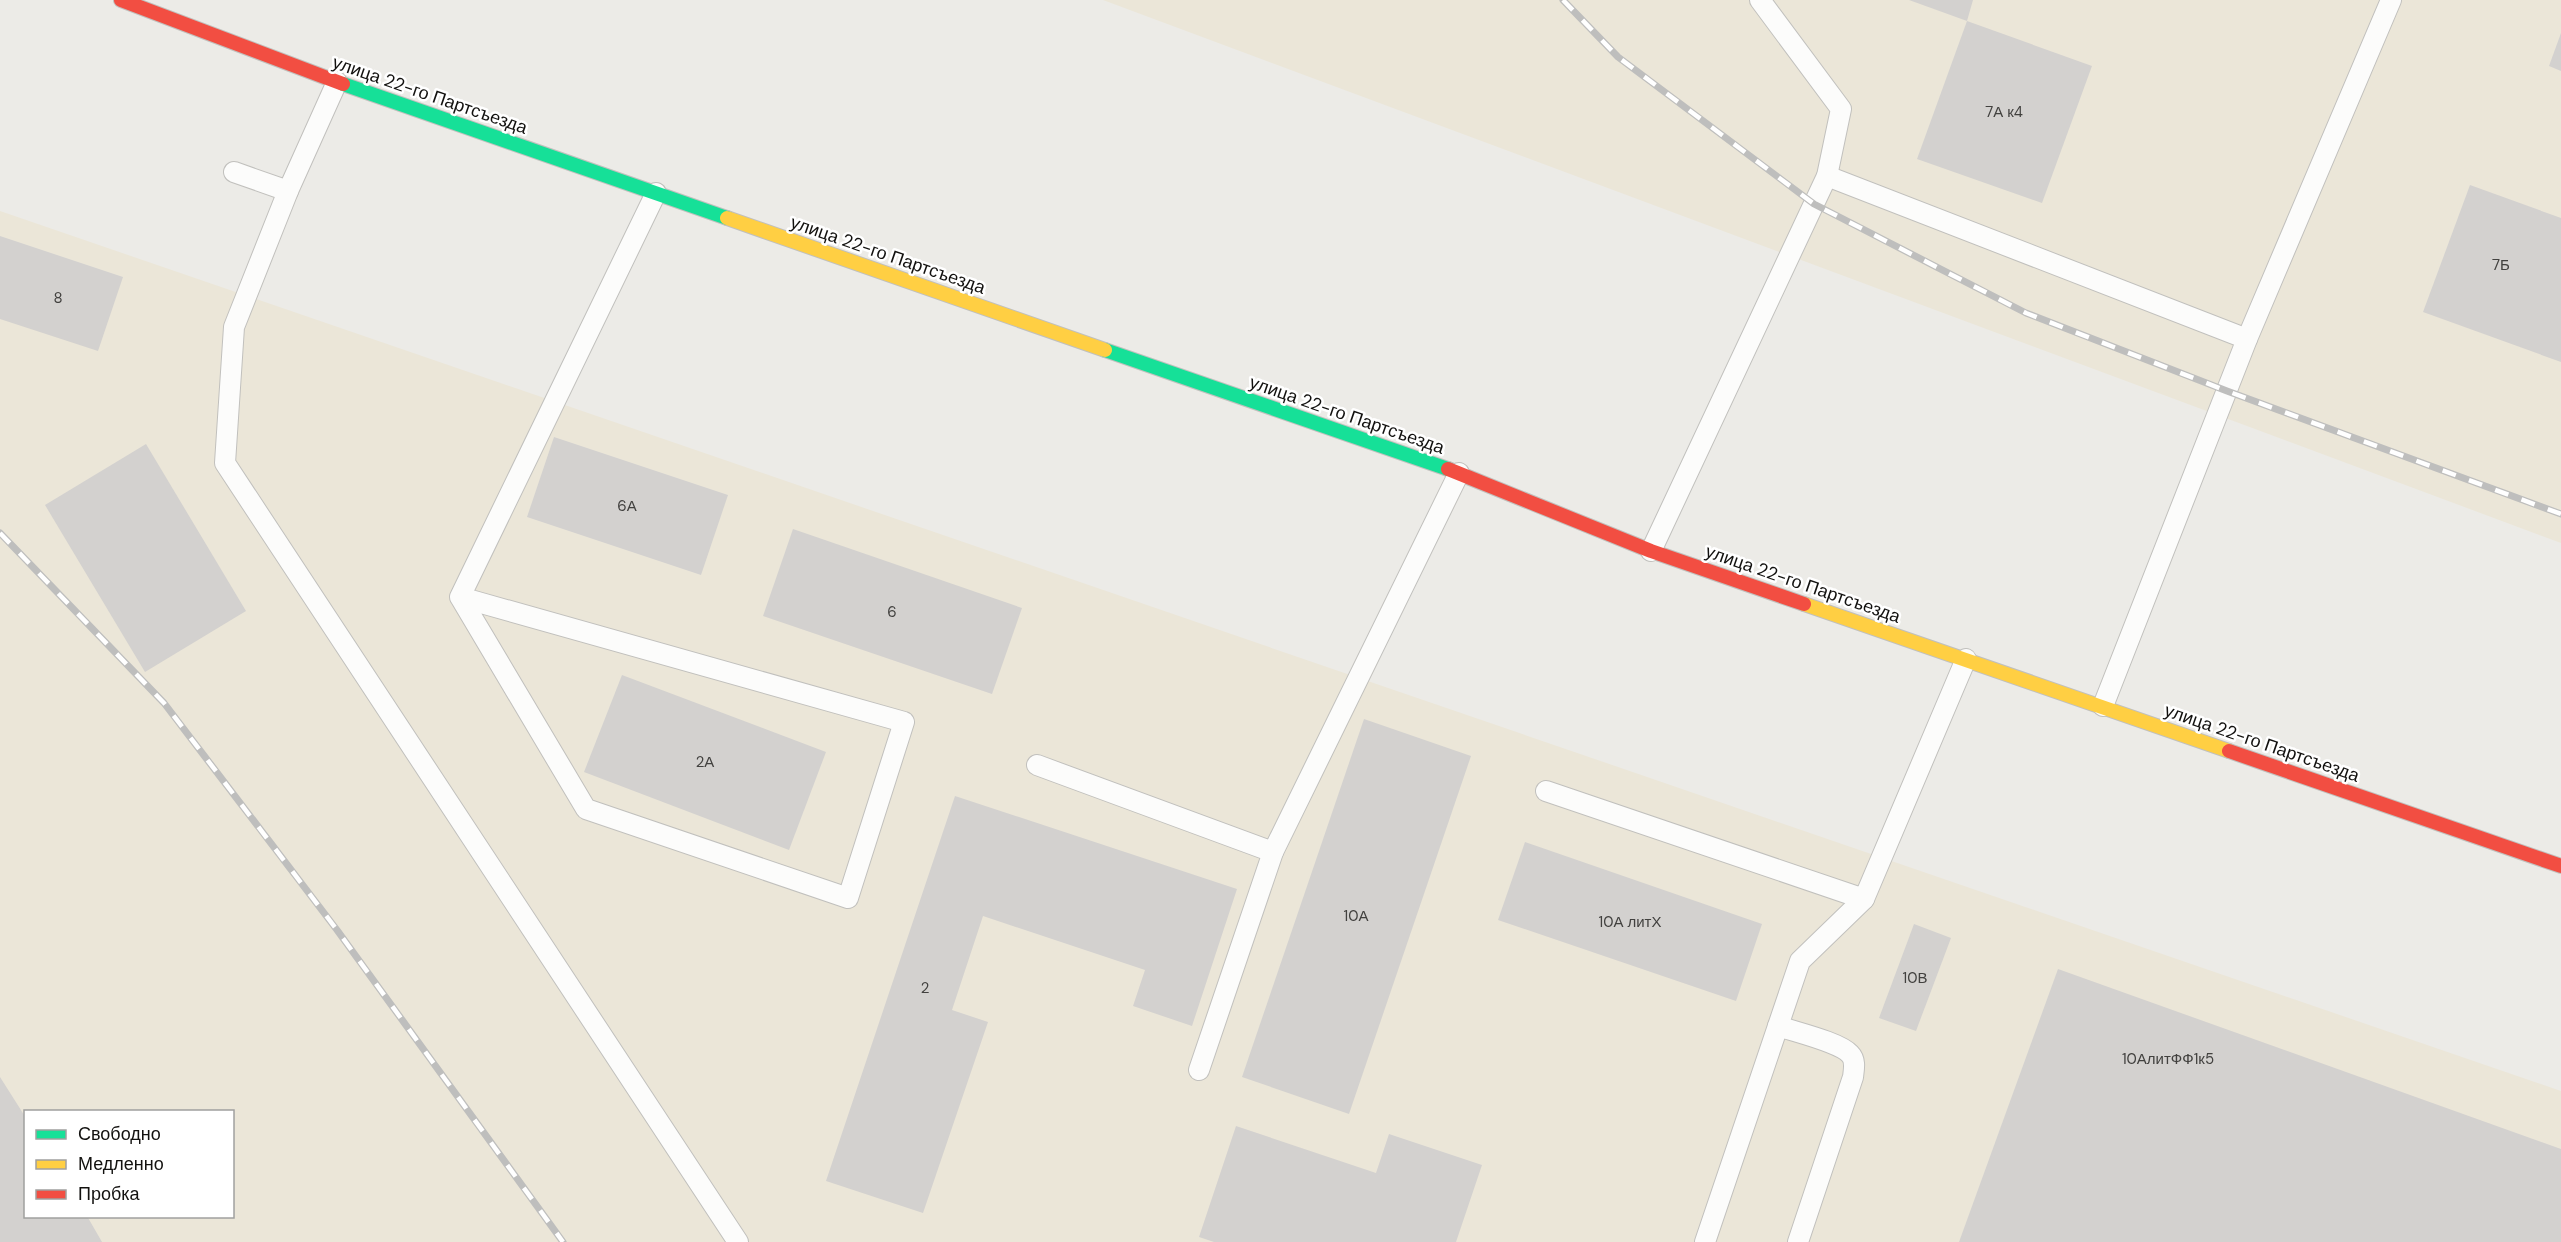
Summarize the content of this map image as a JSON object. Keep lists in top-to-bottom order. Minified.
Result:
{"streets":{"street":["улица 22-го Партсъезда"]},"house_numbers":["7А к4","7Б","8","6А","6","2А","10А","10А литХ","10В","2","10АлитФФ1к5"],"legend":["Свободно","Медленно","Пробка"]}
